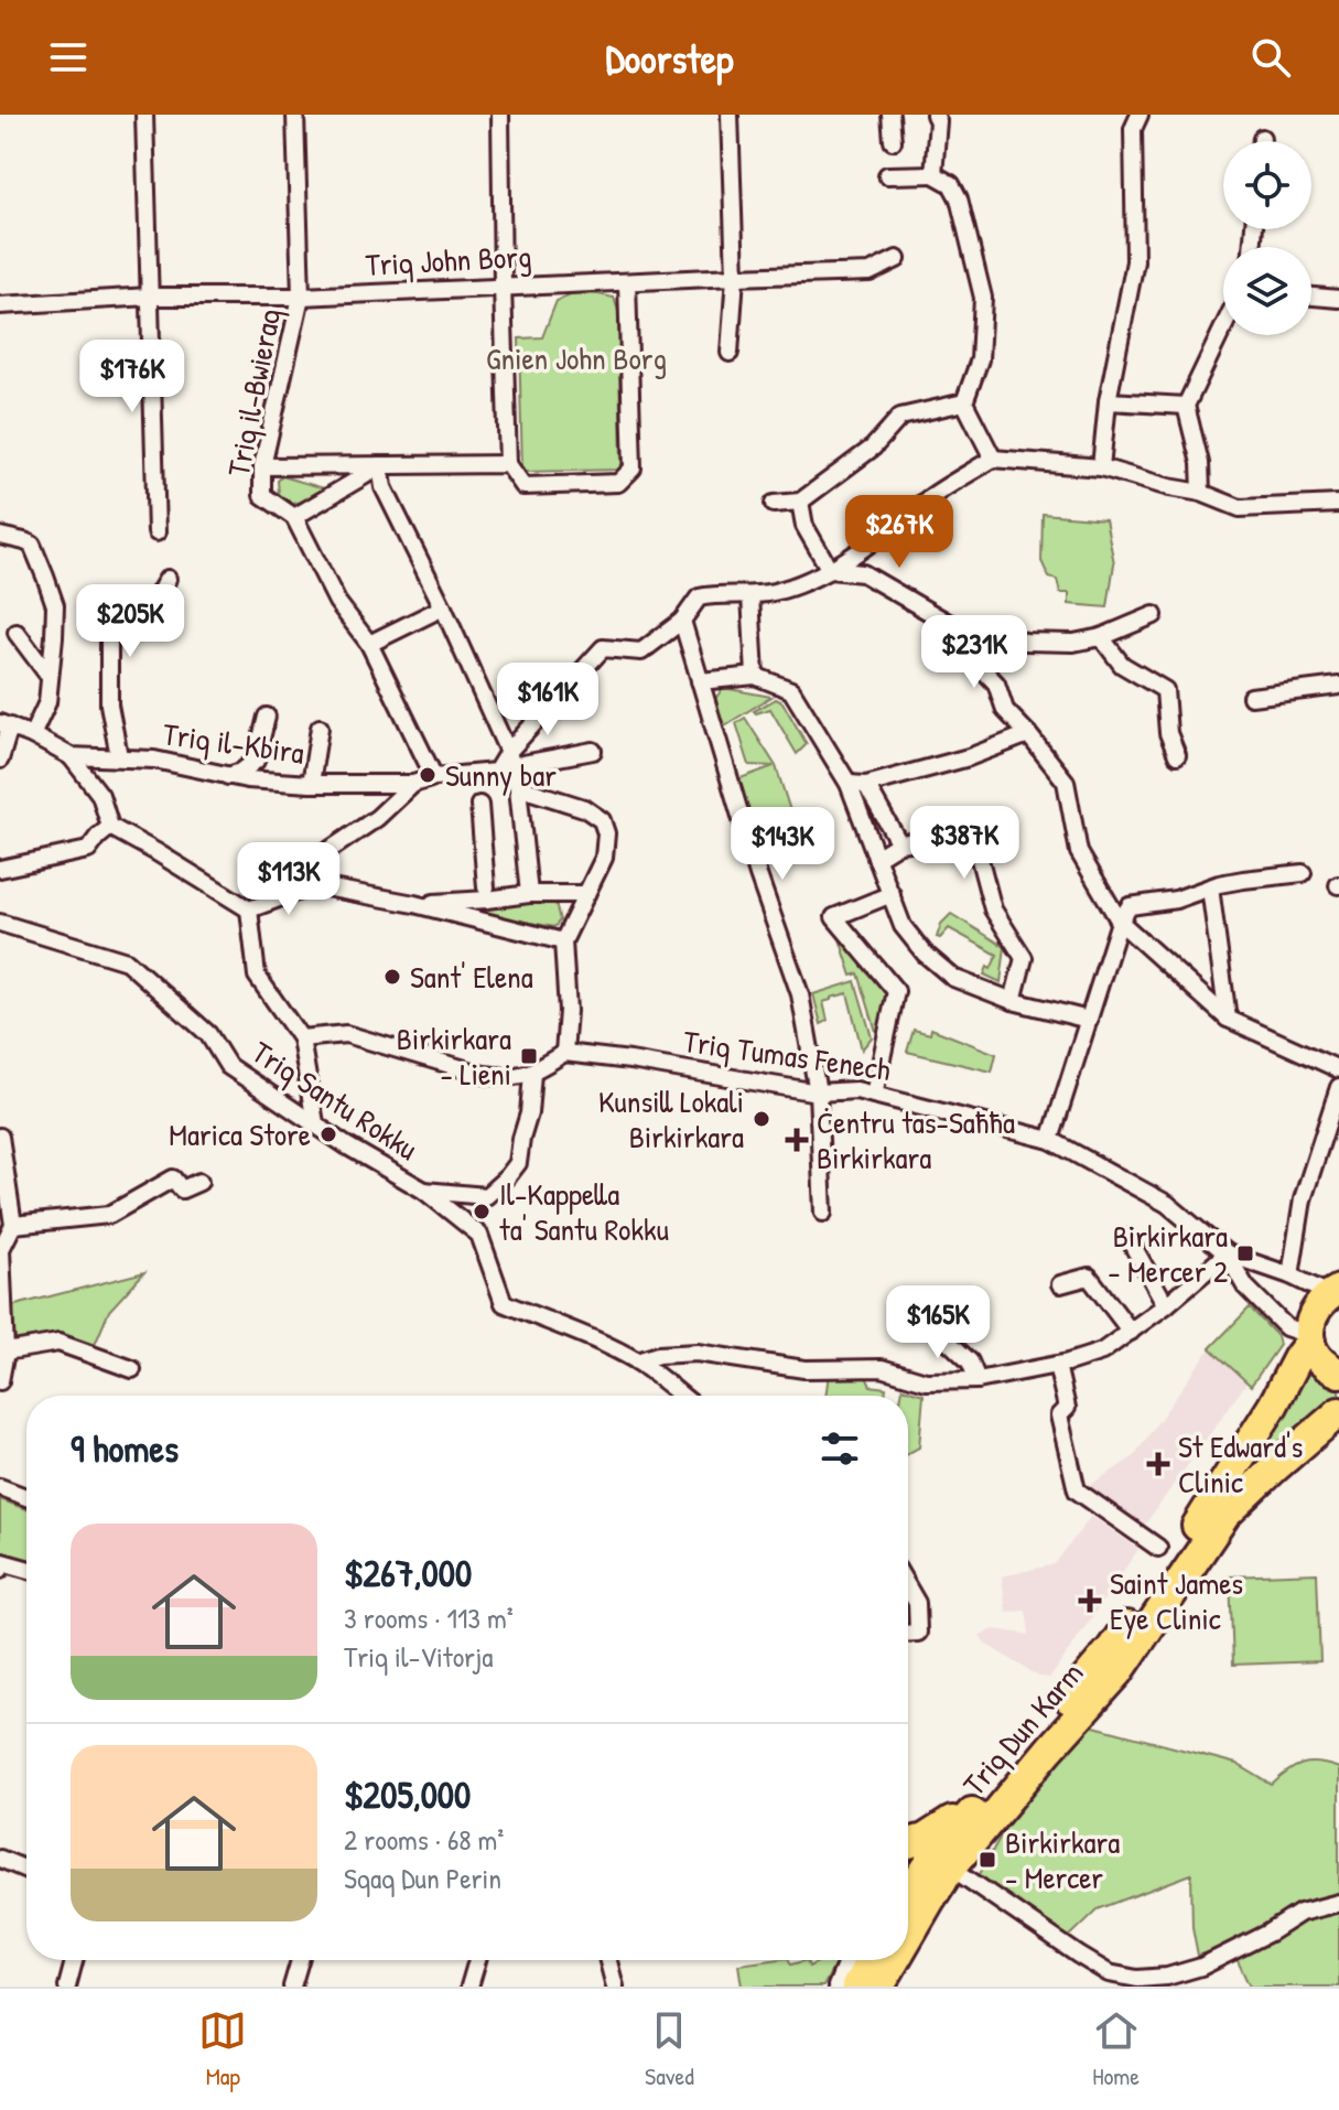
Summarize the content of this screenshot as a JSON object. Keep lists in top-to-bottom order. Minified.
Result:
{"streets":{"highway":["Triq Dun Karm"],"street":["Triq John Borg","Triq il-Bwieraq","Triq il-Kbira","Triq Tumas Fenech","Triq Santu Rokku"]},"crossings":[["Triq John Borg","Triq il-Bwieraq"],["Triq il-Bwieraq","Triq il-Kbira"],["Triq Tumas Fenech","Triq Dun Karm"]],"parks":["Gnien John Borg"],"places":{"other":["Sunny bar","Sant' Elena","Kunsill Lokali Birkirkara","Marica Store","Il-Kappella ta' Santu Rokku"],"transit":["Birkirkara - Lieni","Birkirkara - Mercer 2","Birkirkara - Mercer"],"health":["Ċentru tas-Saħħa Birkirkara","St Edward's Clinic","Saint James Eye Clinic"]},"page":{"header":"Doorstep","price":["$176K","$267K","$205K","$231K","$161K","$387K","$143K","$113K","$165K"],"heading":"9 homes","list":[{"name":"$267,000","note":"3 rooms · 113 m² · Triq il-Vitorja"},{"name":"$205,000","note":"2 rooms · 68 m² · Sqaq Dun Perin"}],"tabs":["Map","Saved","Home"]}}
